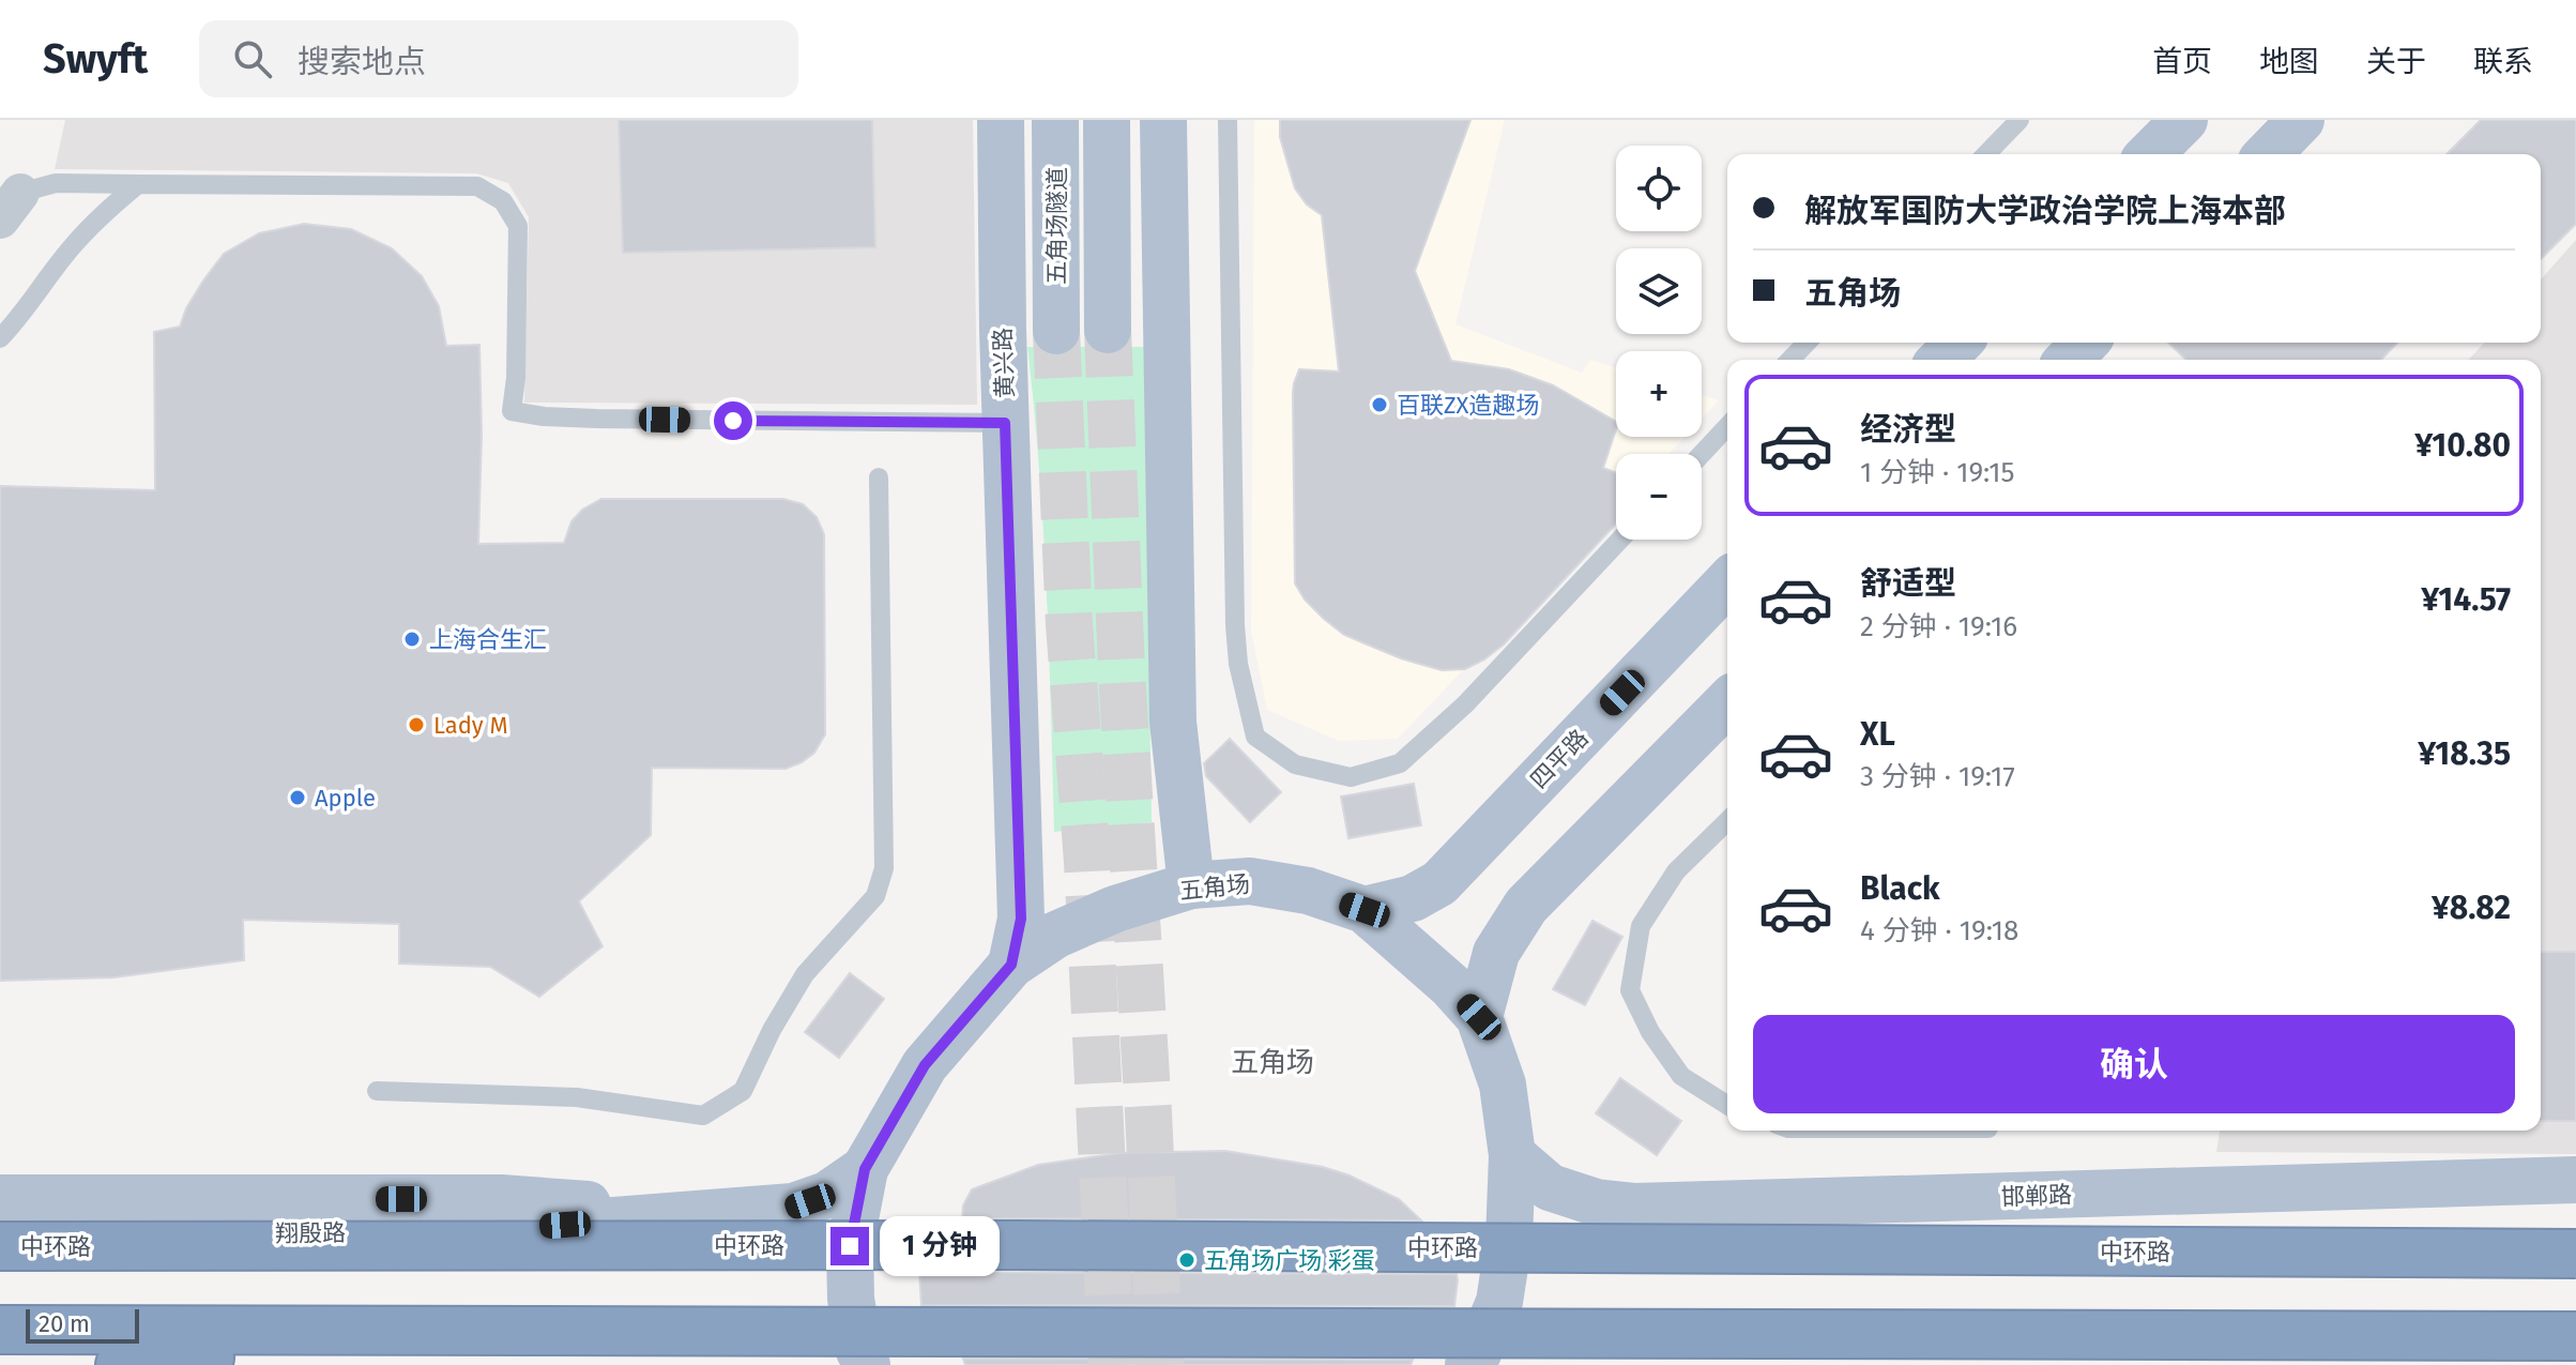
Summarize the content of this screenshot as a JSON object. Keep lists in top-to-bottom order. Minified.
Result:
{"streets":{"highway":["中环路"],"main road":["五角场隧道","黄兴路","四平路","五角场","邯郸路","翔殷路"]},"crossings":[["黄兴路","五角场"],["四平路","五角场"],["五角场","邯郸路"],["五角场","翔殷路"]],"districts":["五角场"],"places":["百联ZX造趣场","上海合生汇","Lady M","Apple","五角场广场 彩蛋"],"scale_bar":"20 m","page":{"header":"Swyft","search":"搜索地点","nav":["首页","地图","关于","联系"],"map_buttons":["+","−"],"banner":["解放军国防大学政治学院上海本部","五角场"],"list":[{"name":"经济型","note":"1 分钟 · 19:15","value":"¥10.80"},{"name":"舒适型","note":"2 分钟 · 19:16","value":"¥14.57"},{"name":"XL","note":"3 分钟 · 19:17","value":"¥18.35"},{"name":"Black","note":"4 分钟 · 19:18","value":"¥8.82"}],"buttons":"确认","bubble":"1 分钟","scale":"20 m"}}
